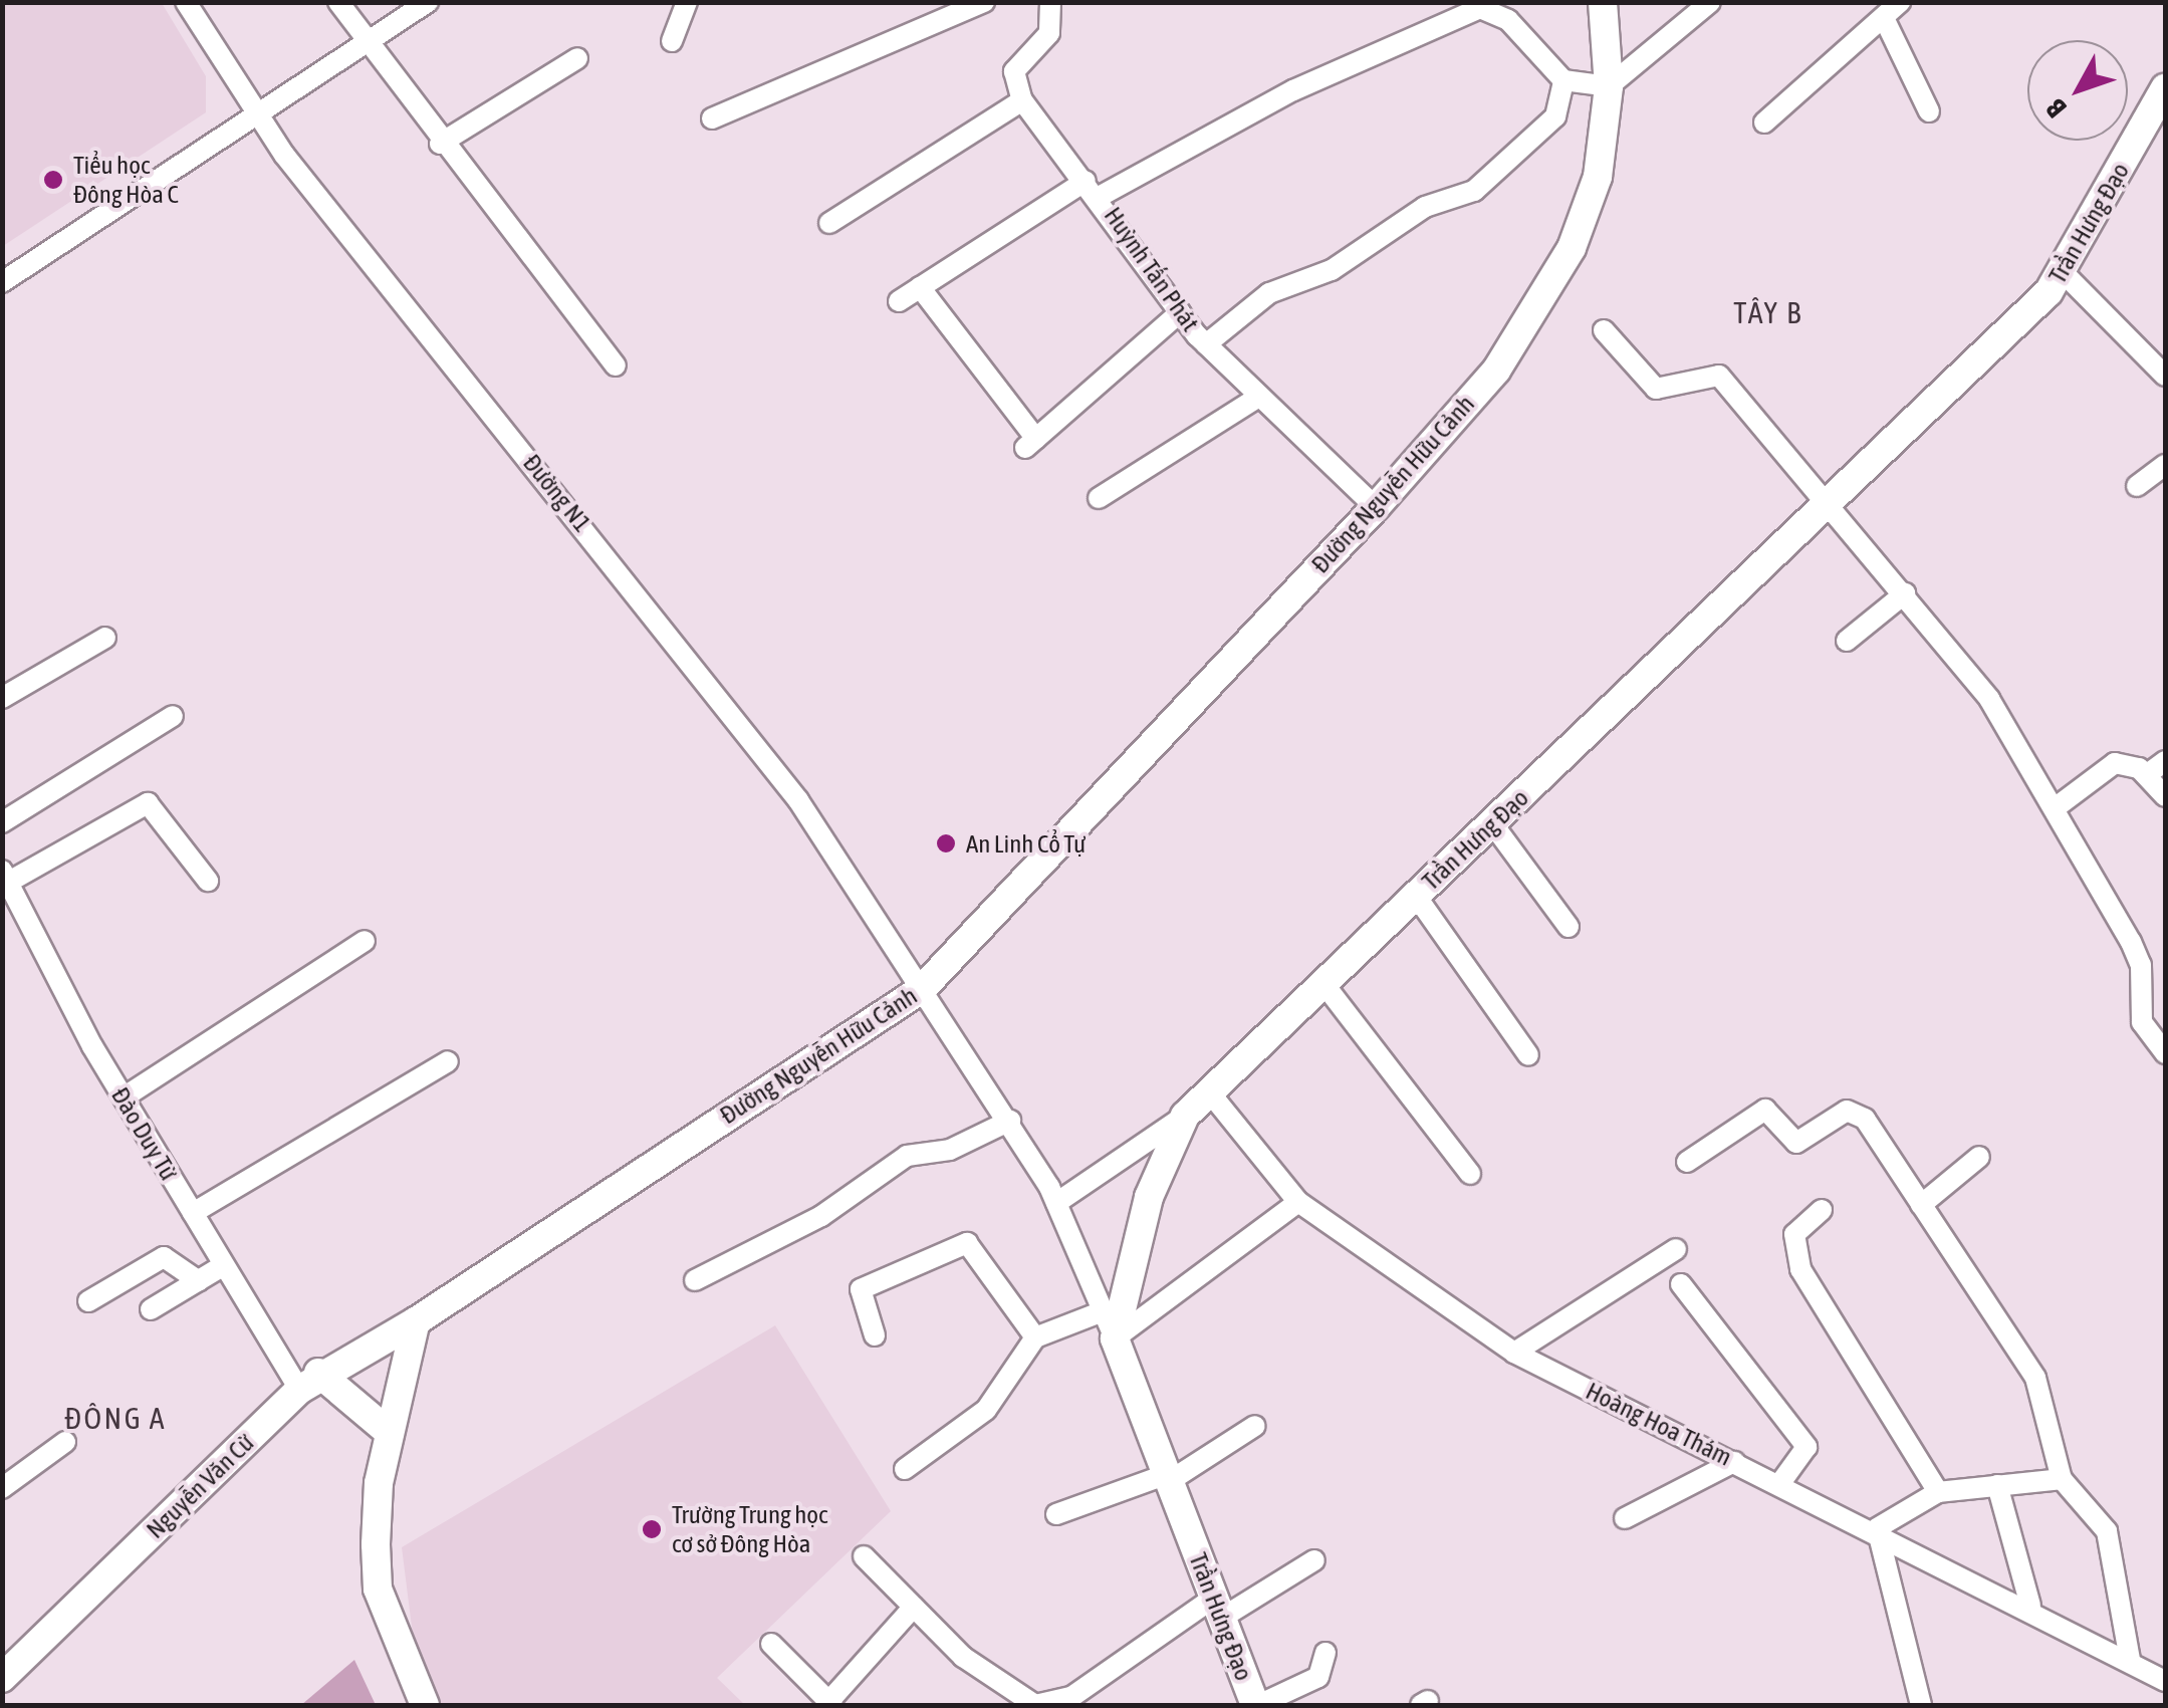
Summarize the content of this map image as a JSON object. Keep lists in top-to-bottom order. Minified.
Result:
{"streets":{"street":["Trần Hưng Đạo","Huỳnh Tấn Phát","Đường Nguyễn Hữu Cảnh","Đường N1","Đào Duy Từ","Hoàng Hoa Thám","Nguyễn Văn Cừ"]},"crossings":[["Trần Hưng Đạo","Đường N1"],["Trần Hưng Đạo","Hoàng Hoa Thám"],["Huỳnh Tấn Phát","Đường Nguyễn Hữu Cảnh"],["Đường Nguyễn Hữu Cảnh","Đường N1"],["Đường Nguyễn Hữu Cảnh","Nguyễn Văn Cừ"],["Đào Duy Từ","Nguyễn Văn Cừ"]],"districts":["TÂY B","ĐÔNG A"],"places":["Tiểu học Đông Hòa C","An Linh Cổ Tự","Trường Trung học cơ sở Đông Hòa"],"north":"bottom left"}
